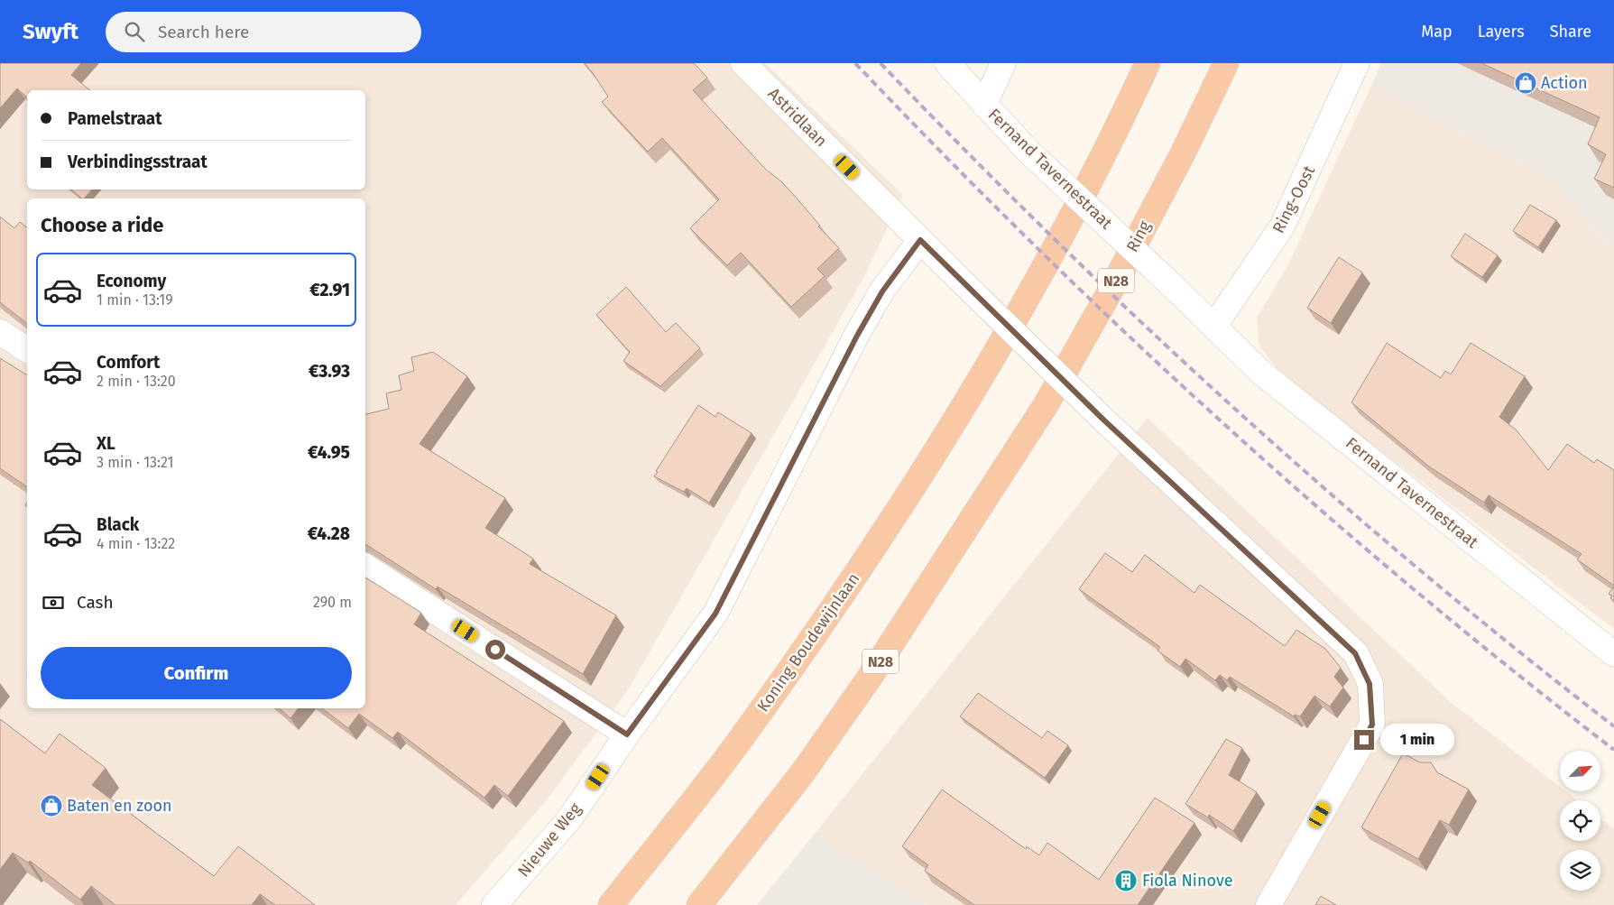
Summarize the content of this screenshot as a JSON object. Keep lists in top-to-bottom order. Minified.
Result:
{"streets":{"highway":["Ring","N28","Koning Boudewijnlaan"],"street":["Astridlaan","Fernand Tavernestraat","Ring-Oost","Nieuwe Weg"]},"crossings":[["Astridlaan","Nieuwe Weg"],["Fernand Tavernestraat","Ring-Oost"]],"places":{"shop":["Action","Baten en zoon"],"building":["Fiola Ninove"]},"north":"top right","page":{"header":"Swyft","search":"Search here","nav":["Map","Layers","Share"],"banner":["Pamelstraat","Verbindingsstraat"],"heading":"Choose a ride","list":[{"name":"Economy","note":"1 min · 13:19","value":"€2.91"},{"name":"Comfort","note":"2 min · 13:20","value":"€3.93"},{"name":"XL","note":"3 min · 13:21","value":"€4.95"},{"name":"Black","note":"4 min · 13:22","value":"€4.28"}],"pay":["Cash","290 m"],"buttons":"Confirm","bubble":"1 min"}}
